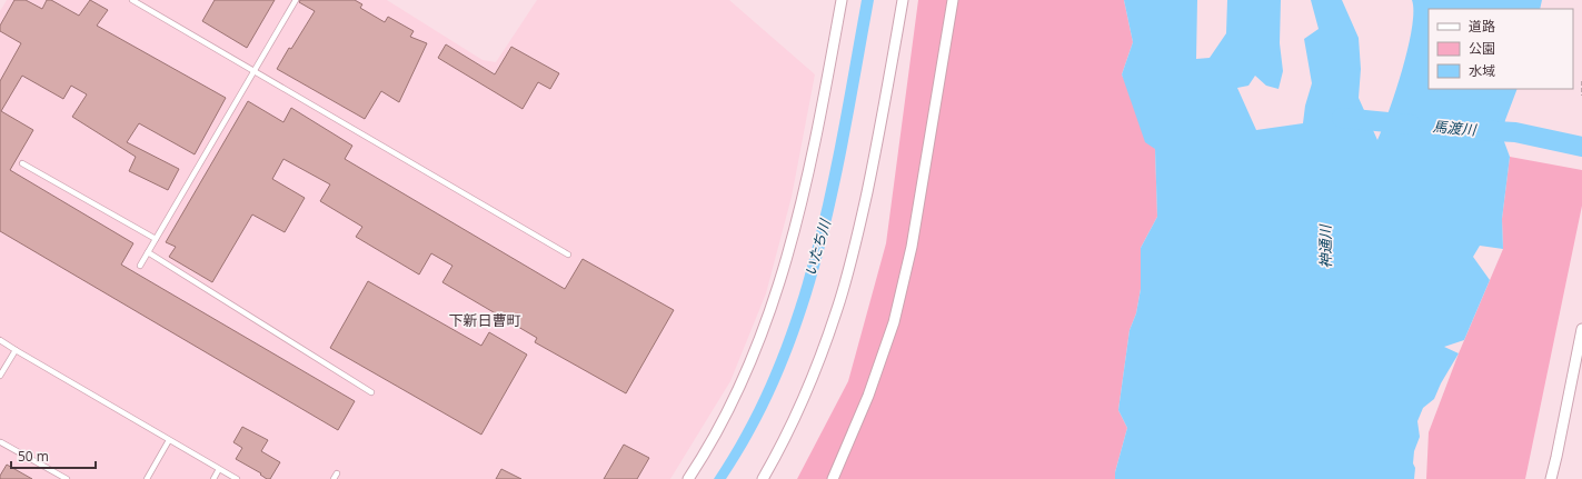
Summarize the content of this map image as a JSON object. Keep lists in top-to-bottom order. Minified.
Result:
{"districts":["下新日曹町"],"water":["馬渡川","神通川","いたち川"],"legend":["道路","公園","水域"],"scale_bar":"50 m"}
